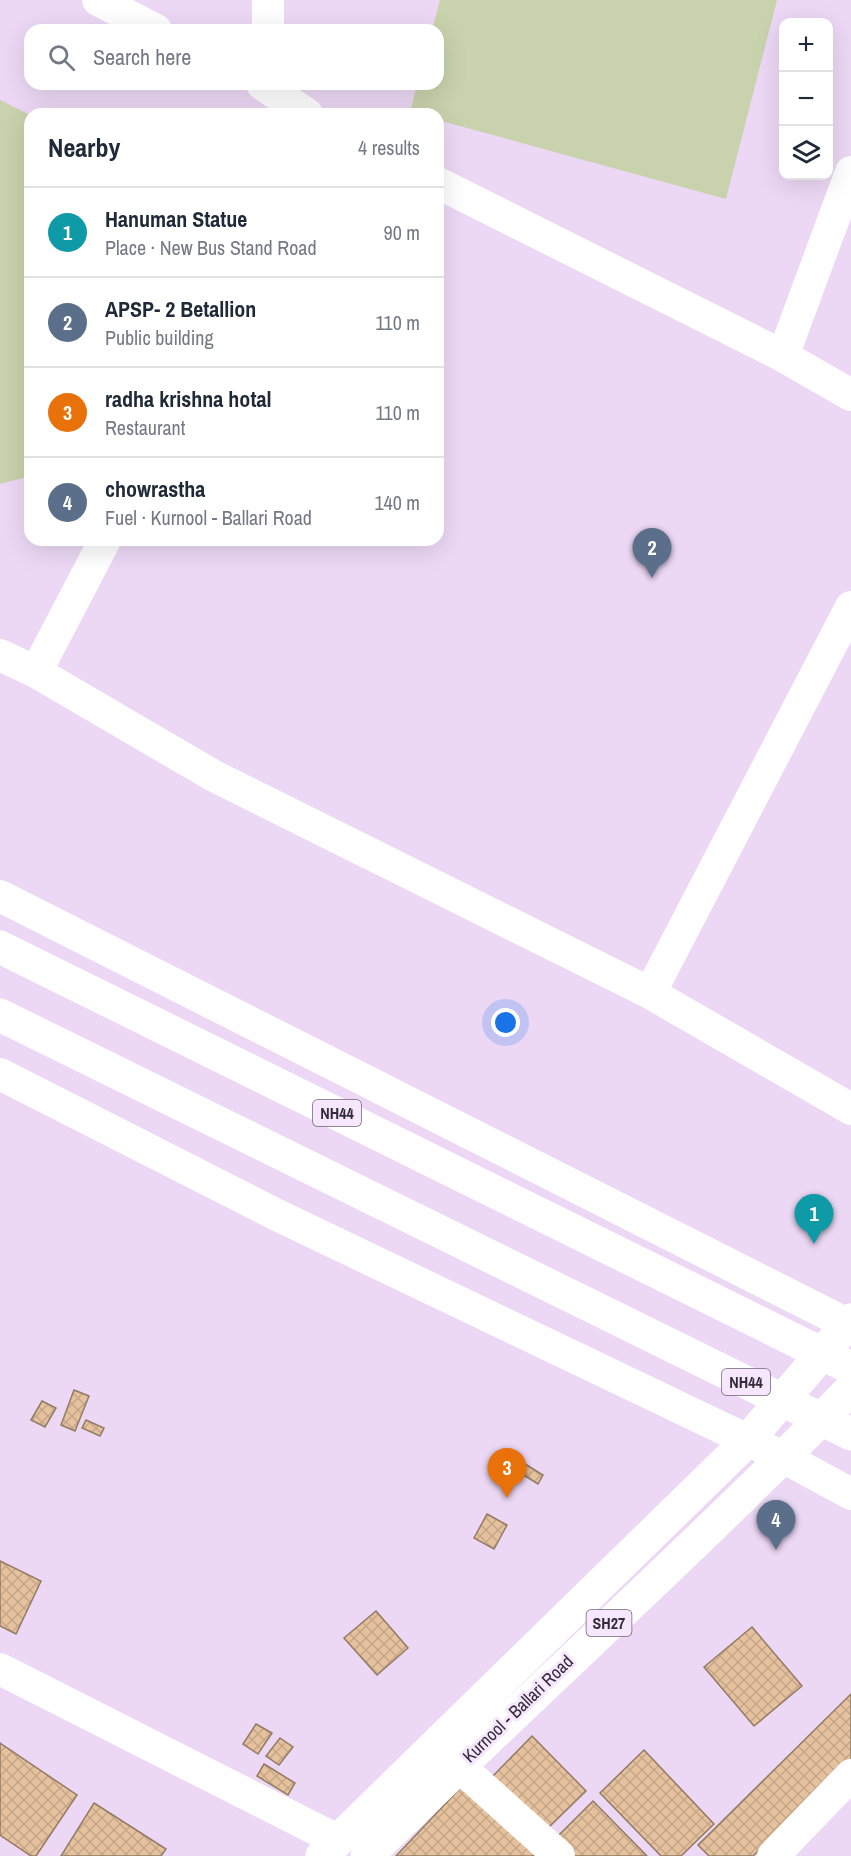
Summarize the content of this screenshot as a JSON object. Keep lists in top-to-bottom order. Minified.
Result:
{"streets":{"main road":["NH44","SH27","Kurnool - Ballari Road"]},"crossings":[["SH27","Kurnool - Ballari Road"]],"page":{"map_buttons":["+","−"],"search":"Search here","heading":["Nearby","4 results"],"list":[{"mark":"1","name":"Hanuman Statue","note":"Place · New Bus Stand Road","value":"90 m"},{"mark":"2","name":"APSP- 2 Betallion","note":"Public building","value":"110 m"},{"mark":"3","name":"radha krishna hotal","note":"Restaurant","value":"110 m"},{"mark":"4","name":"chowrastha","note":"Fuel · Kurnool - Ballari Road","value":"140 m"}],"pins":["2","1","3","4"]}}
